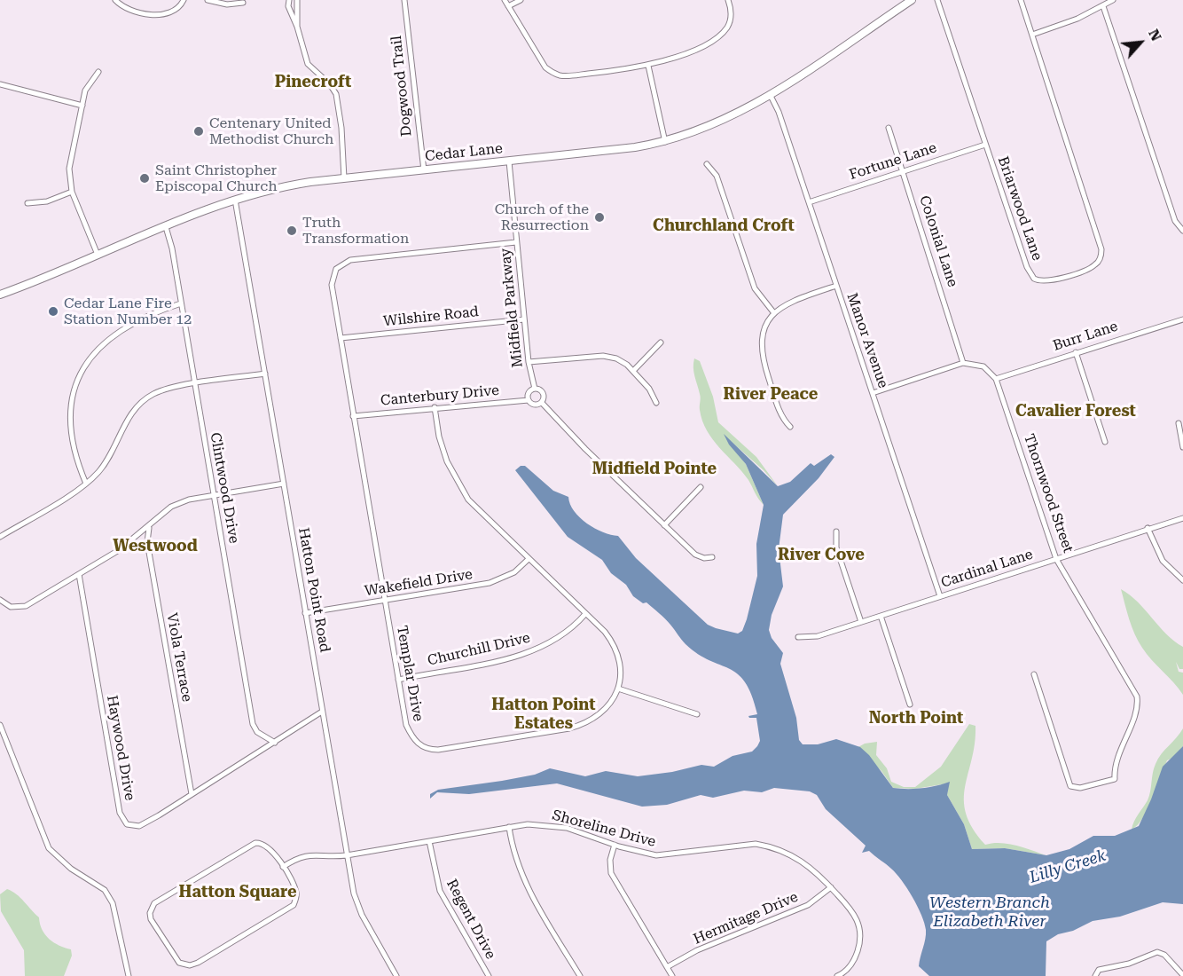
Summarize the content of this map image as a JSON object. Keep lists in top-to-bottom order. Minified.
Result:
{"streets":{"main road":["Cedar Lane"],"street":["Dogwood Trail","Fortune Lane","Briarwood Lane","Colonial Lane","Midfield Parkway","Wilshire Road","Burr Lane","Manor Avenue","Canterbury Drive","Clintwood Drive","Thornwood Street","Cardinal Lane","Wakefield Drive","Hatton Point Road","Churchill Drive","Viola Terrace","Templar Drive","Haywood Drive","Shoreline Drive","Hermitage Drive","Regent Drive"]},"crossings":[["Dogwood Trail","Cedar Lane"],["Cedar Lane","Midfield Parkway"],["Cedar Lane","Manor Avenue"],["Cedar Lane","Clintwood Drive"],["Cedar Lane","Hatton Point Road"],["Fortune Lane","Briarwood Lane"],["Fortune Lane","Colonial Lane"],["Fortune Lane","Manor Avenue"],["Midfield Parkway","Wilshire Road"],["Midfield Parkway","Canterbury Drive"],["Midfield Parkway","Templar Drive"],["Wilshire Road","Templar Drive"],["Burr Lane","Thornwood Street"],["Manor Avenue","Cardinal Lane"],["Canterbury Drive","Templar Drive"],["Clintwood Drive","Haywood Drive"],["Thornwood Street","Cardinal Lane"],["Wakefield Drive","Hatton Point Road"],["Wakefield Drive","Templar Drive"],["Hatton Point Road","Haywood Drive"],["Hatton Point Road","Shoreline Drive"],["Churchill Drive","Templar Drive"],["Viola Terrace","Haywood Drive"],["Shoreline Drive","Hermitage Drive"],["Shoreline Drive","Regent Drive"]],"districts":["Pinecroft","Churchland Croft","River Peace","Cavalier Forest","Midfield Pointe","Westwood","River Cove","Hatton Point Estates","North Point","Hatton Square"],"water":["Lilly Creek","Western Branch Elizabeth River"],"places":["Centenary United Methodist Church","Saint Christopher Episcopal Church","Church of the Resurrection","Truth Transformation","Cedar Lane Fire Station Number 12"],"north":"top right"}
